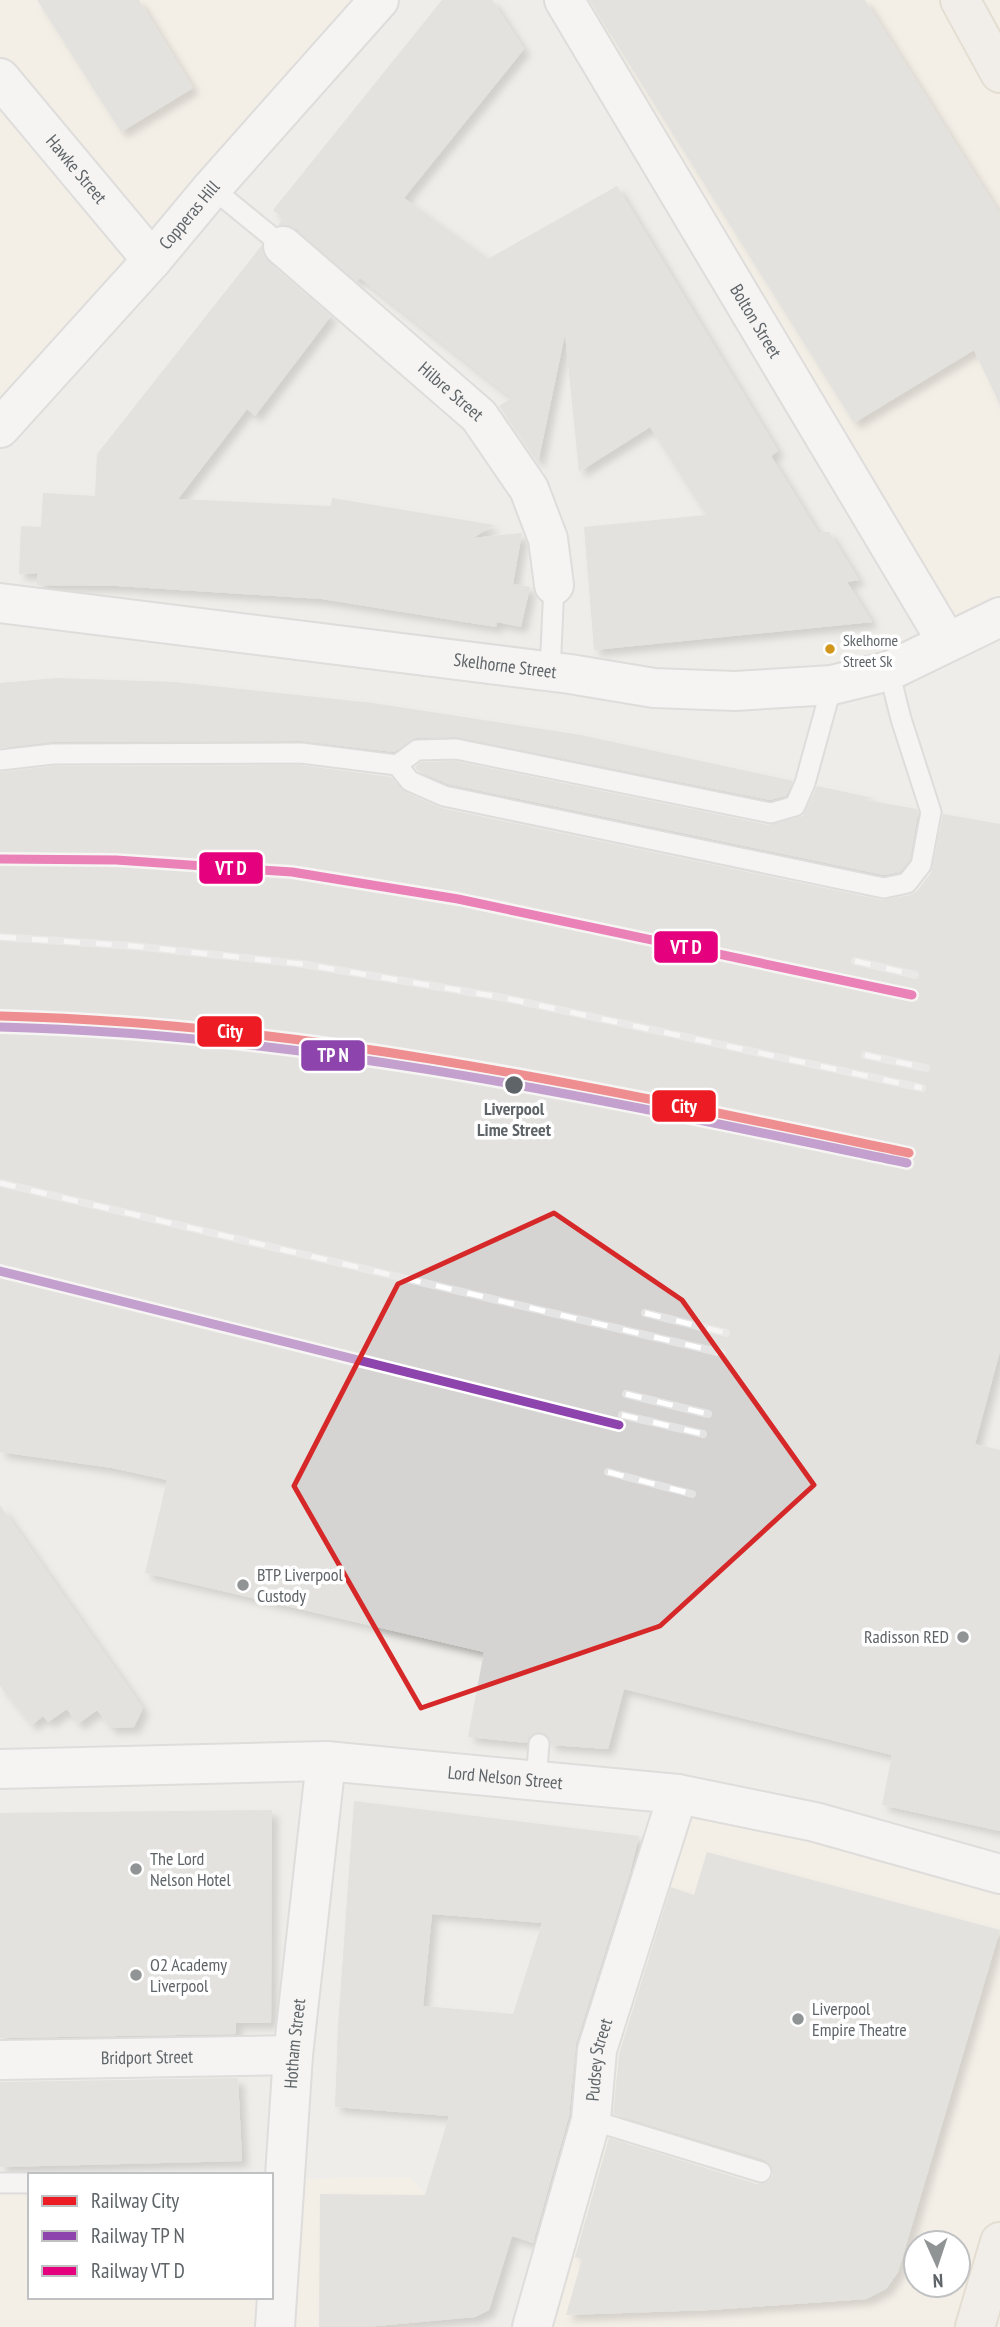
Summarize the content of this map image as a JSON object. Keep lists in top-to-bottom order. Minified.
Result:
{"streets":{"street":["Hawke Street","Copperas Hill","Bolton Street","Hilbre Street","Skelhorne Street","Lord Nelson Street","Hotham Street","Bridport Street","Pudsey Street"]},"crossings":[["Hawke Street","Copperas Hill"],["Copperas Hill","Hilbre Street"],["Bolton Street","Skelhorne Street"],["Hilbre Street","Skelhorne Street"],["Lord Nelson Street","Hotham Street"],["Lord Nelson Street","Pudsey Street"],["Hotham Street","Bridport Street"]],"places":["Skelhorne Street Sk","Liverpool Lime Street","BTP Liverpool Custody","Radisson RED","The Lord Nelson Hotel","O2 Academy Liverpool","Liverpool Empire Theatre"],"lines":["rail line City"],"legend":["Railway City","Railway TP N","Railway VT D"],"north":"bottom"}
